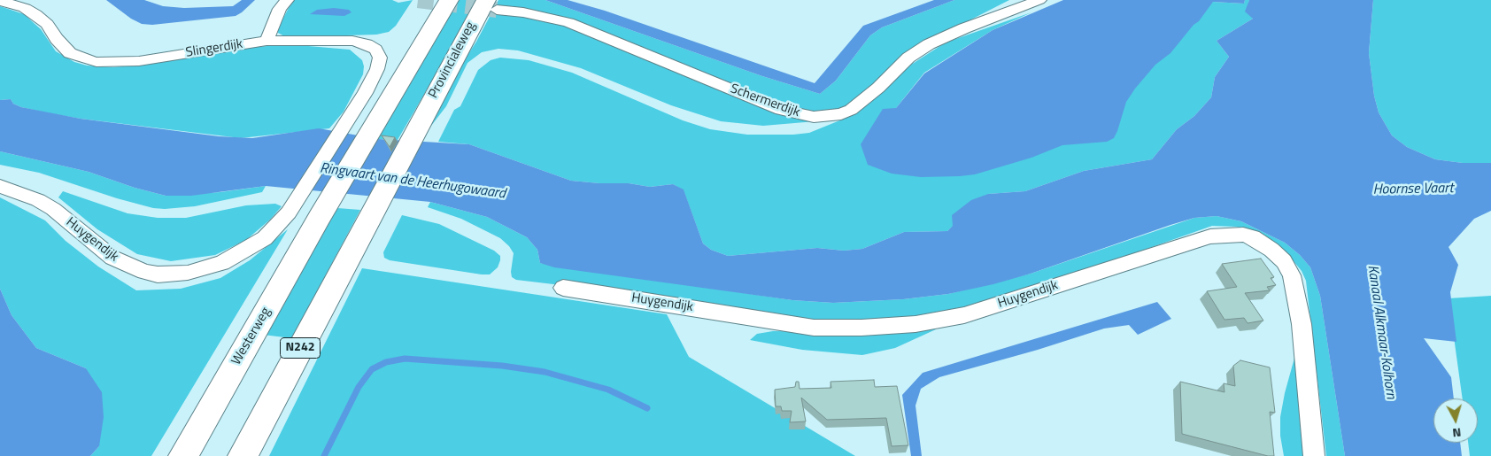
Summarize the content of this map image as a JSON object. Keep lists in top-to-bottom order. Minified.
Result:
{"streets":{"highway":["Provincialeweg","Westerweg","N242"],"street":["Slingerdijk","Schermerdijk","Huygendijk"]},"crossings":[["Slingerdijk","Huygendijk"],["Provincialeweg","Schermerdijk"]],"water":["Ringvaart van de Heerhugowaard","Hoornse Vaart","Kanaal Alkmaar-Kolhorn"],"north":"bottom"}
